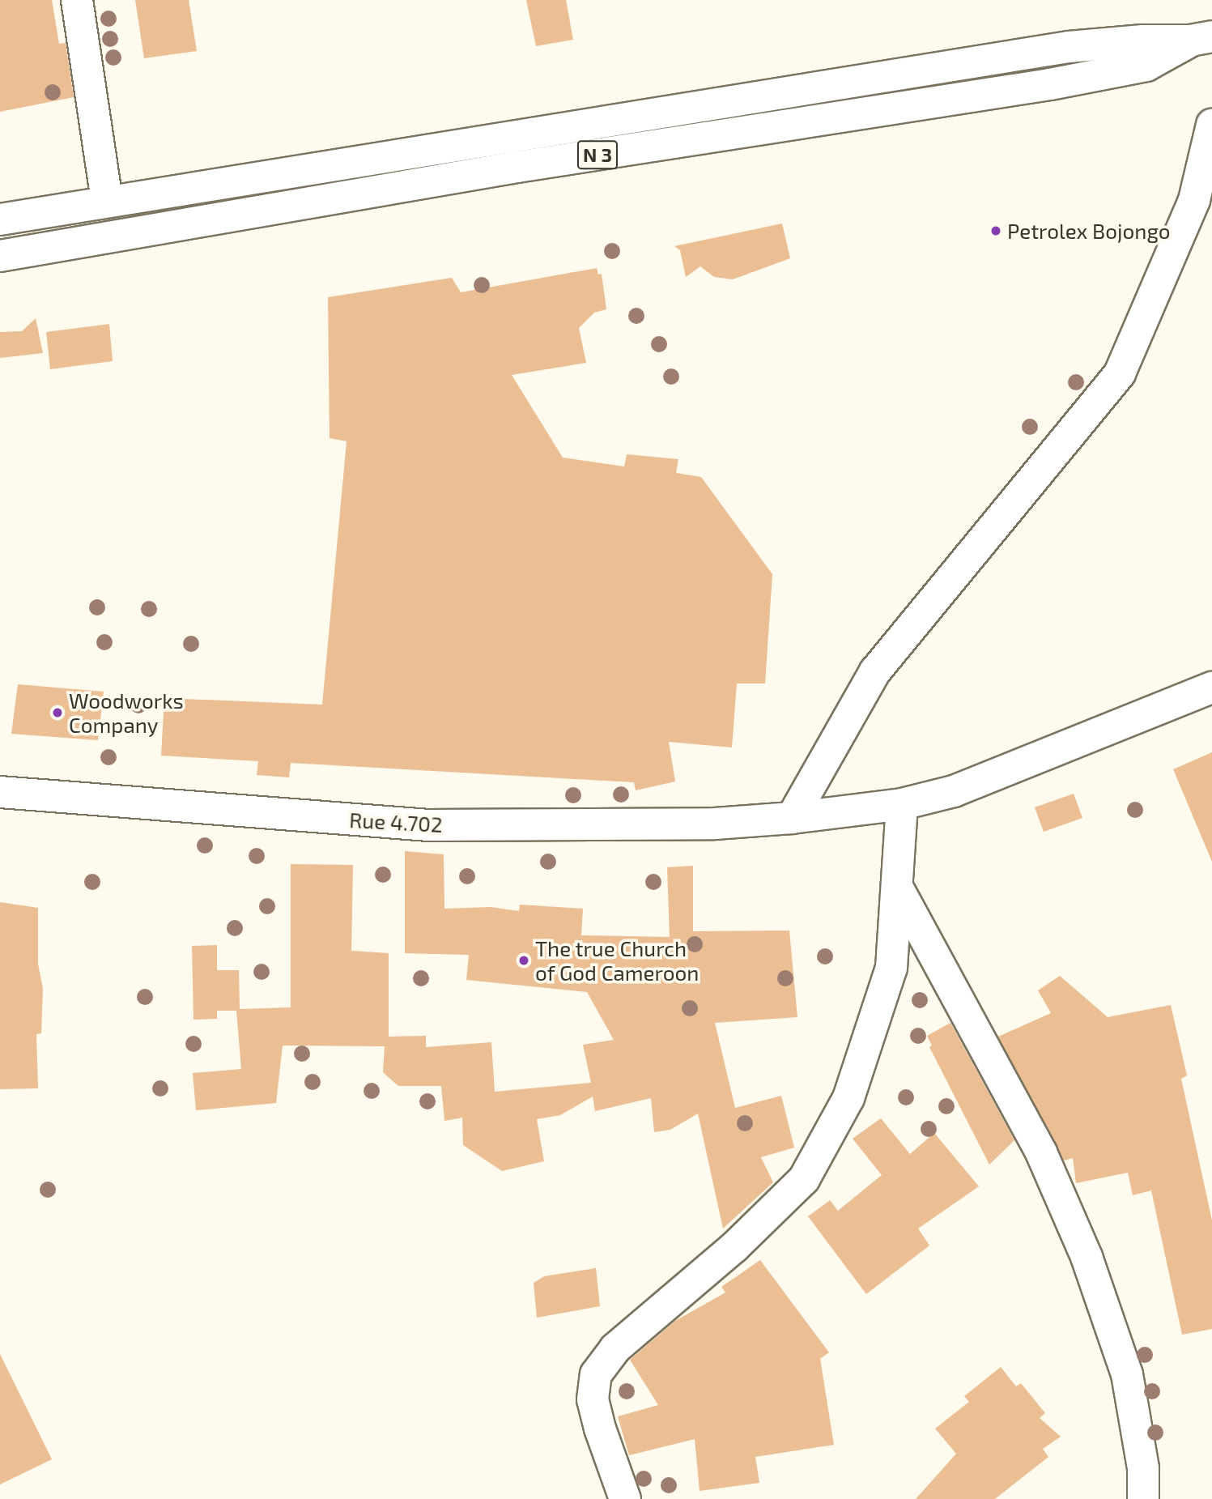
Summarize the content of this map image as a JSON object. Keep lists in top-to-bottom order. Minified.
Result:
{"streets":{"main road":["N 3","Rue 4.702"]},"places":["Petrolex Bojongo","Woodworks Company","The true Church of God Cameroon"]}
